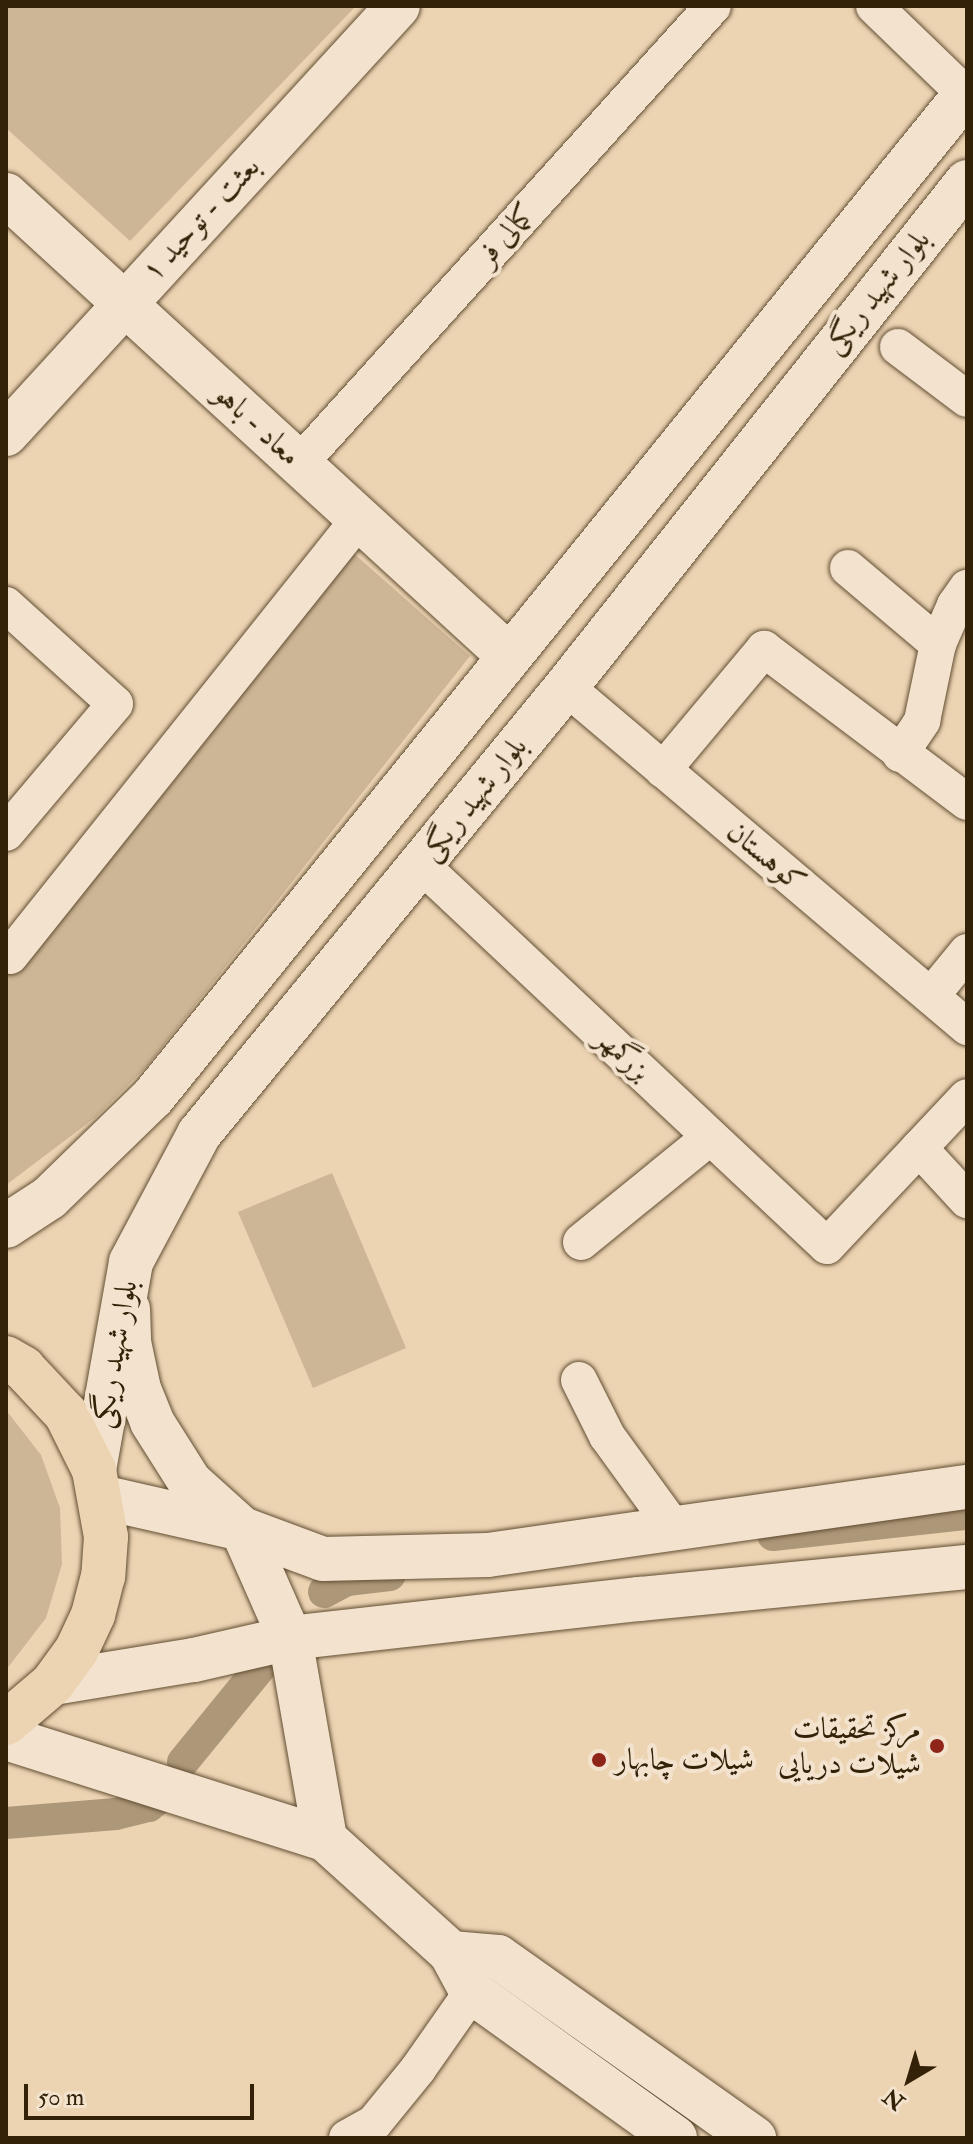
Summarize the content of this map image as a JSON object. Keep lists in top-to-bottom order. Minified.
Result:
{"streets":{"street":["بعثت - توحید ۱","کمالی فر","بلوار شهید ریگی","معاد - باهو","کوهستان","بزرگمهر"]},"crossings":[["بعثت - توحید ۱","معاد - باهو"],["کمالی فر","معاد - باهو"],["بلوار شهید ریگی","معاد - باهو"],["بلوار شهید ریگی","کوهستان"],["بلوار شهید ریگی","بزرگمهر"]],"places":["مرکز تحقیقات شیلات دریایی","شیلات چابهار"],"scale_bar":"50 m","north":"bottom left"}
